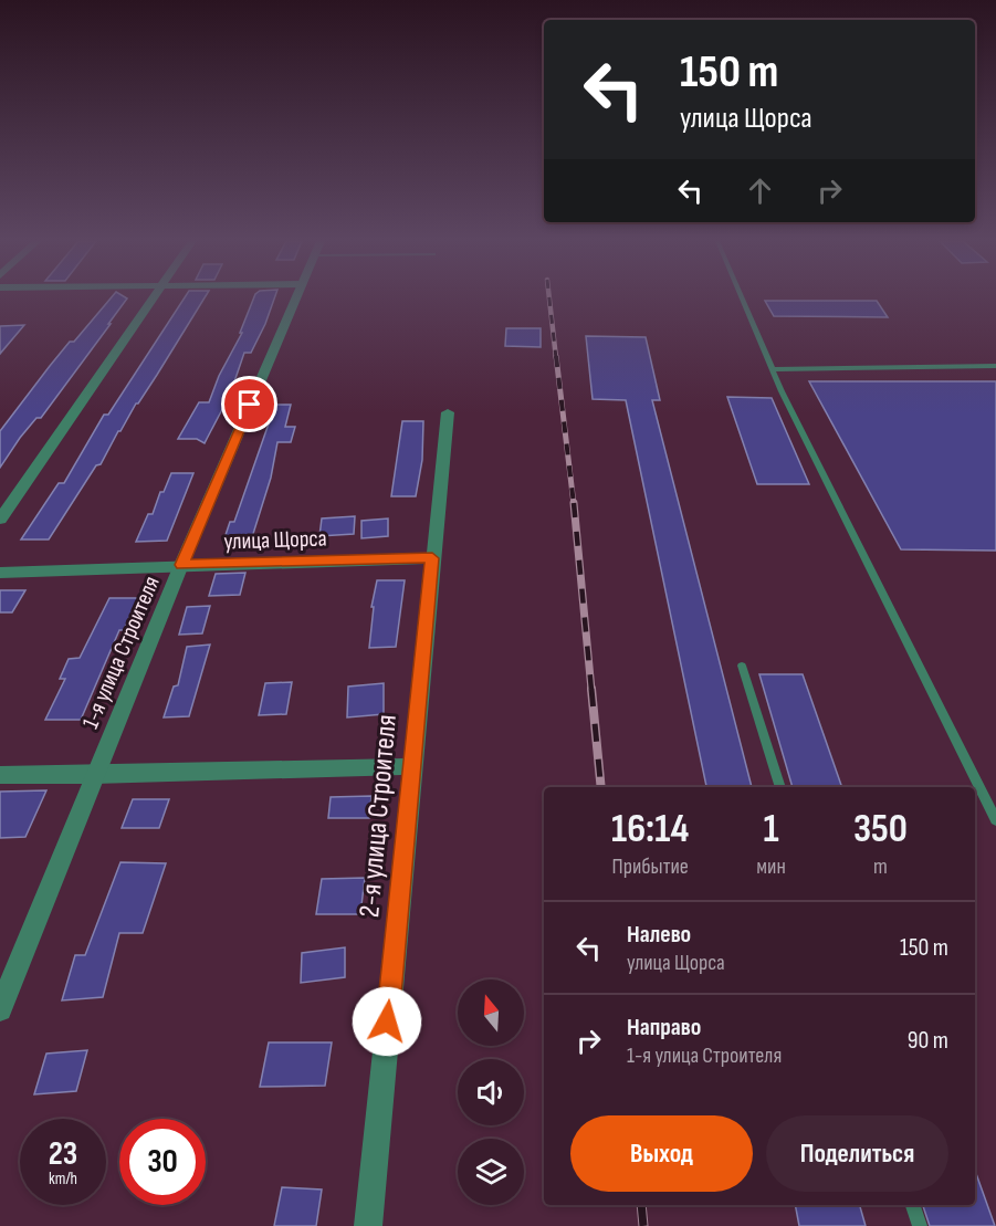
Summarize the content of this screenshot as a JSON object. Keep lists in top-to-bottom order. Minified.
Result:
{"streets":{"street":["улица Щорса","1-я улица Строителя","2-я улица Строителя"]},"crossings":[["улица Щорса","1-я улица Строителя"],["улица Щорса","2-я улица Строителя"]],"north":"top","page":{"turn":["150 m","улица Щорса"],"eta":["16:14","Прибытие","1","мин","350","m"],"list":[{"name":"Налево","note":"улица Щорса","value":"150 m"},{"name":"Направо","note":"1-я улица Строителя","value":"90 m"}],"buttons":["Выход","Поделиться"],"speed":"23 km/h","limit":"30"}}
